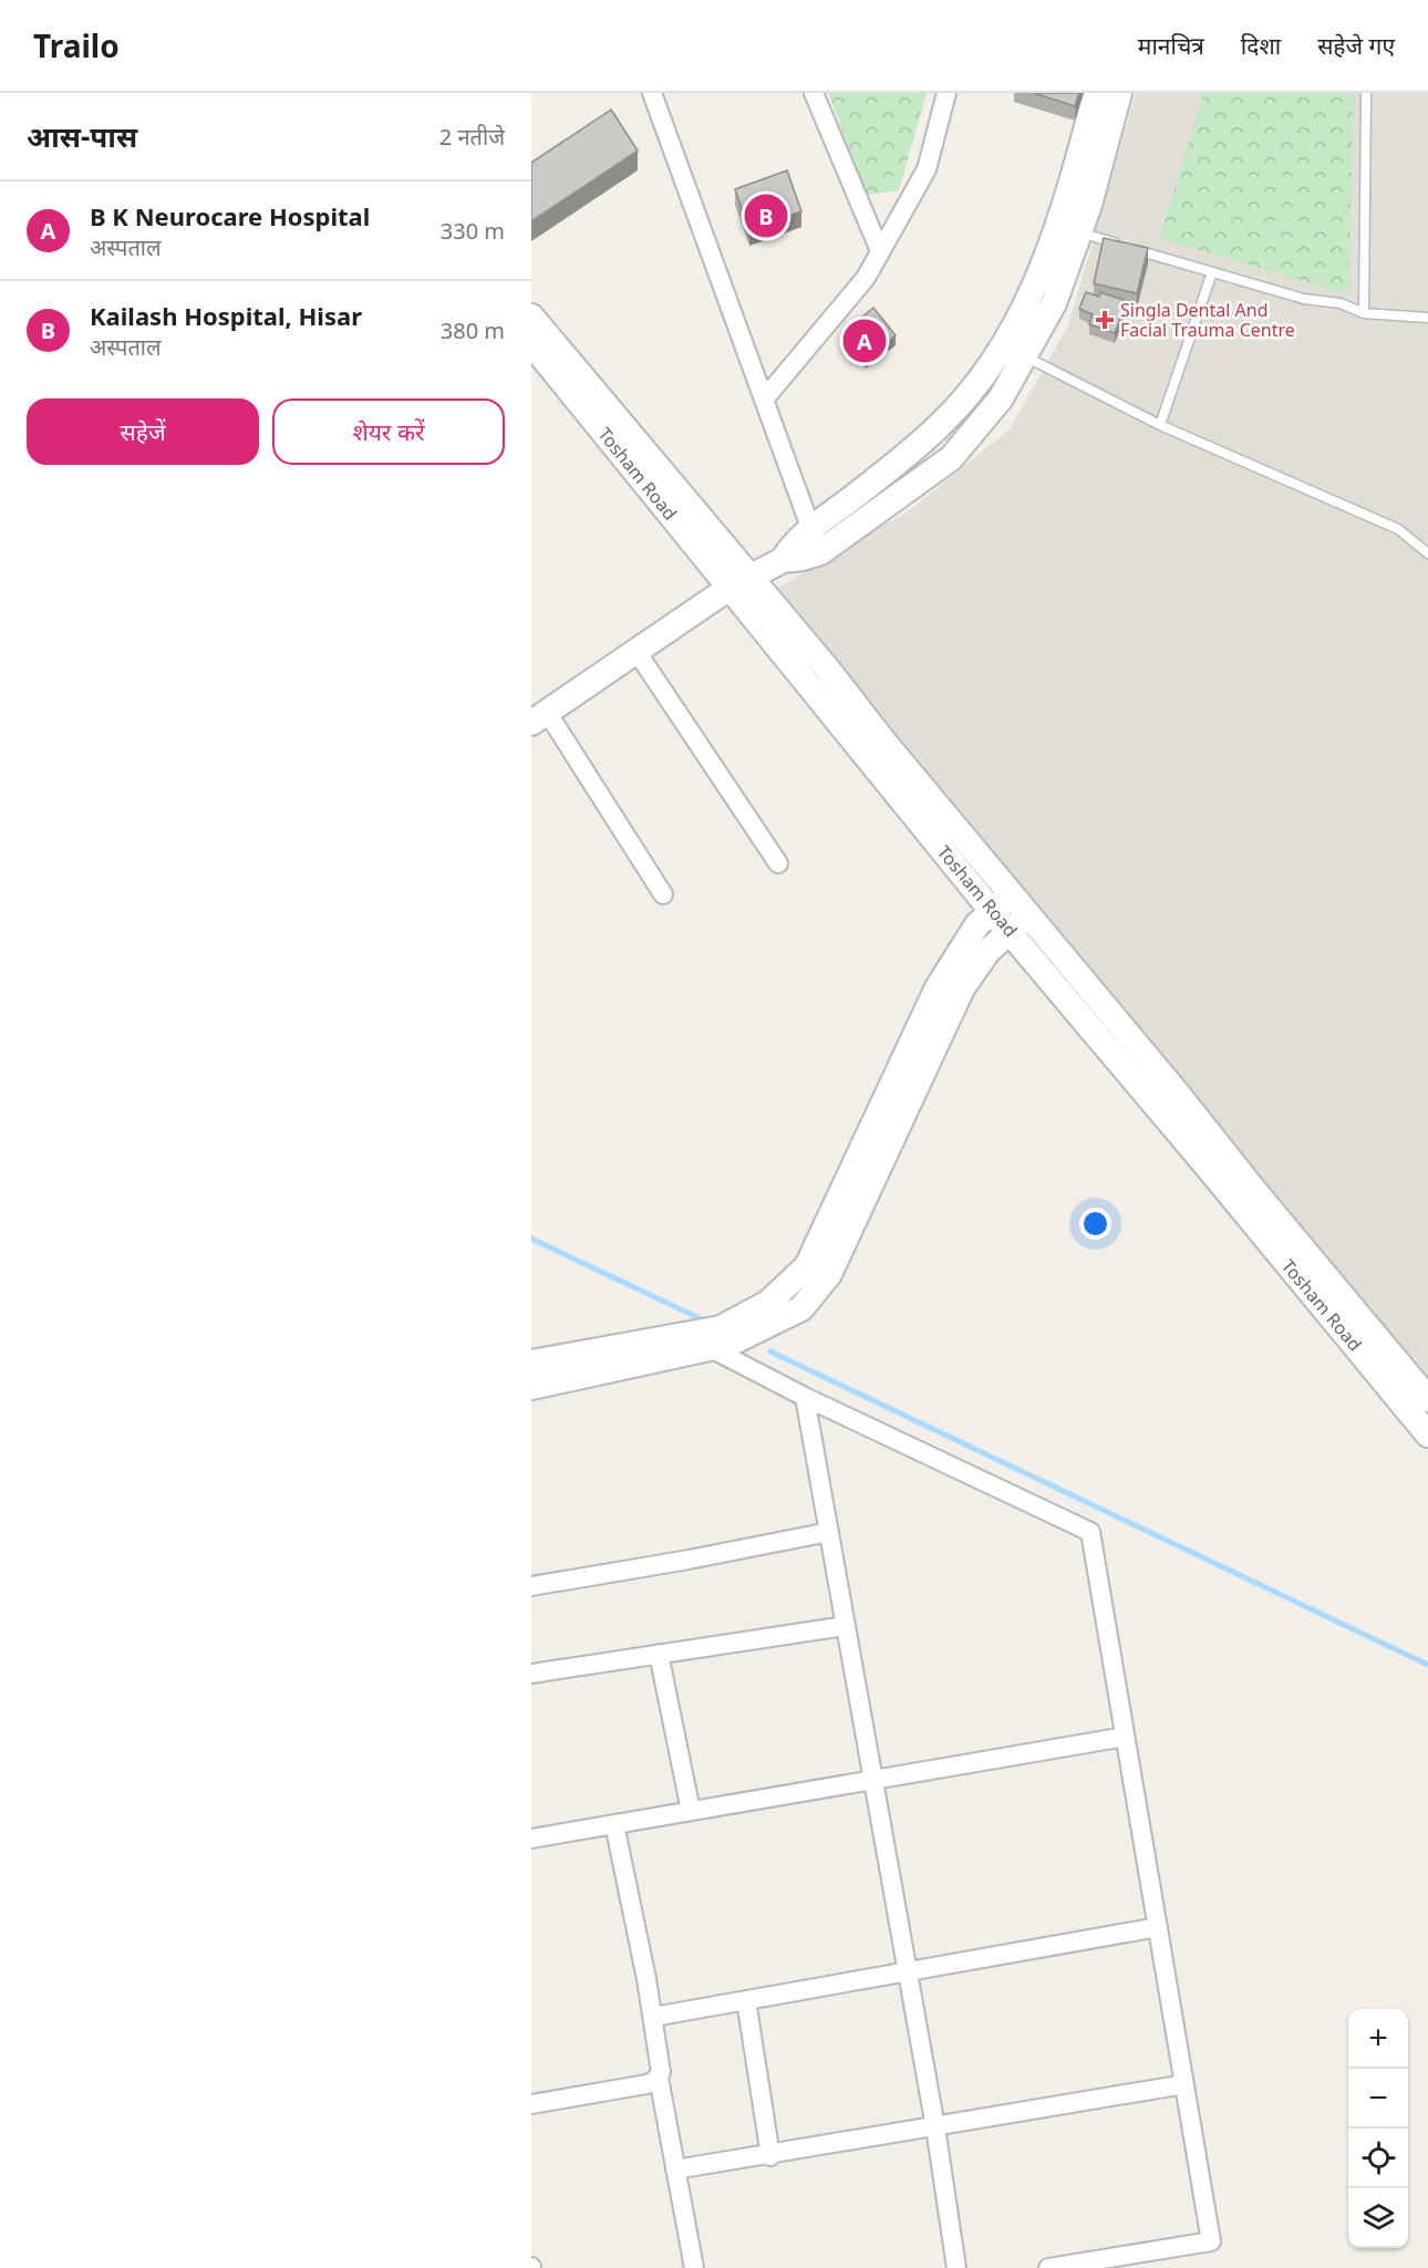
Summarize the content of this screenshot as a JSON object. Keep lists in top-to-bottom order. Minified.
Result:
{"streets":{"main road":["Tosham Road"]},"places":{"health":["Singla Dental And Facial Trauma Centre"]},"page":{"header":"Trailo","nav":["मानचित्र","दिशा","सहेजे गए"],"heading":["आस-पास","2 नतीजे"],"list":[{"mark":"A","name":"B K Neurocare Hospital","note":"अस्पताल","value":"330 m"},{"mark":"B","name":"Kailash Hospital, Hisar","note":"अस्पताल","value":"380 m"}],"pins":["B","A"],"buttons":["सहेजें","शेयर करें"],"map_buttons":["+","−"]}}
